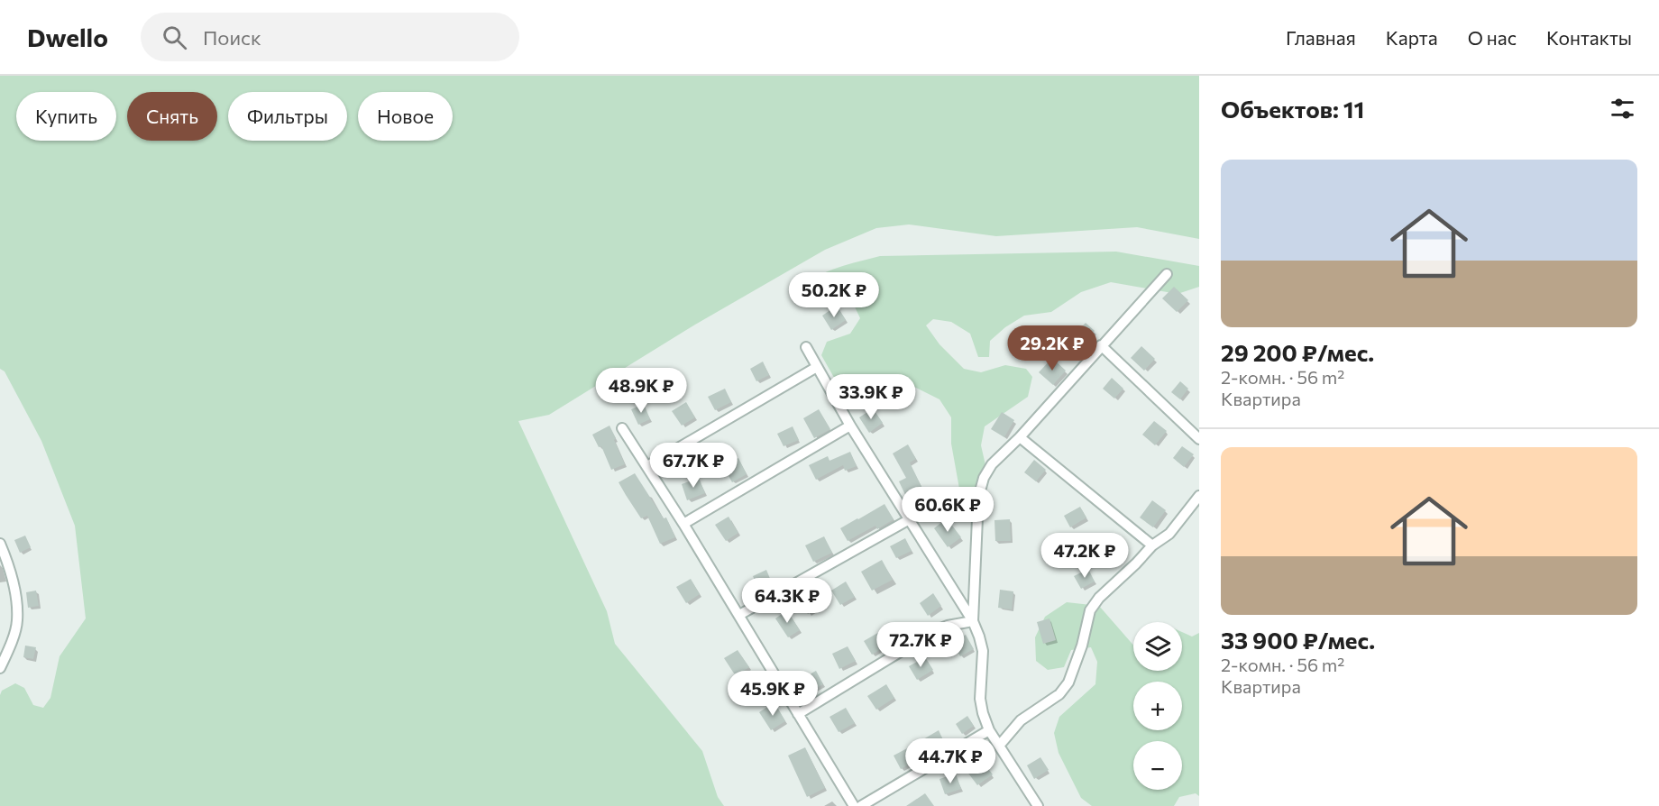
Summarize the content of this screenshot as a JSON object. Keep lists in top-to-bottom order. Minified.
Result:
{"page":{"header":"Dwello","search":"Поиск","nav":["Главная","Карта","О нас","Контакты"],"heading":"Объектов: 11","chip":["Купить","Снять","Фильтры","Новое"],"list":[{"name":"29 200 ₽/мес.","note":"2-комн. · 56 m² · Квартира"},{"name":"33 900 ₽/мес.","note":"2-комн. · 56 m² · Квартира"}],"price":["50.2K ₽","29.2K ₽","48.9K ₽","33.9K ₽","67.7K ₽","60.6K ₽","47.2K ₽","64.3K ₽","72.7K ₽","45.9K ₽","44.7K ₽"],"map_buttons":["+","−"]}}
